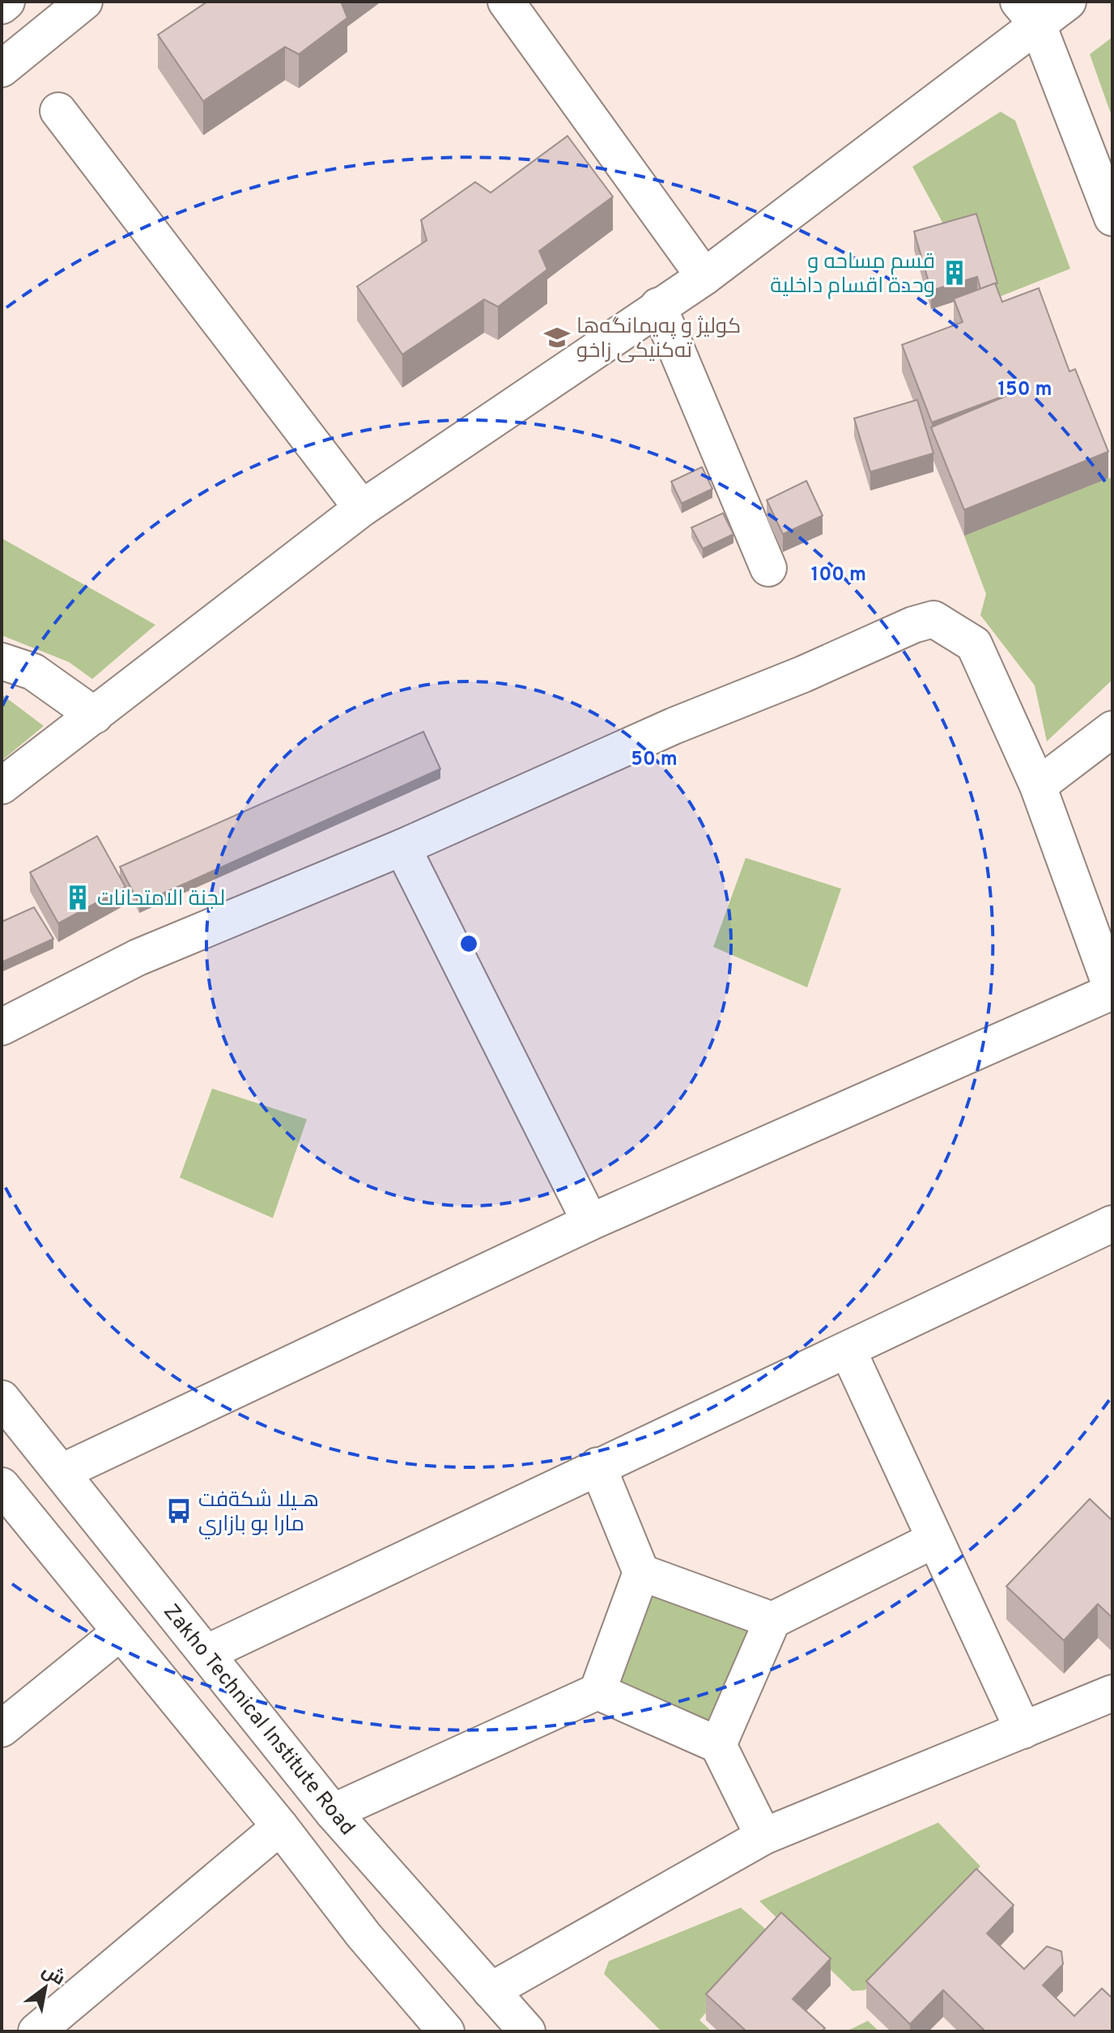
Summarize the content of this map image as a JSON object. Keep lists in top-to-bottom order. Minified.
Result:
{"streets":{"street":["Zakho Technical Institute Road"]},"places":{"building":["قسم مساحه‌ و وحدة اقسام داخلية","لجنة الامتحانات"],"school or university":["كوليژ و په‌يمانگه‌ها ته‌كنيكى زاخو"],"bus stop":["هـيلا شكةفت مارا بو بازاري"]},"north":"top right","rings":["150 m","100 m","50 m"]}
